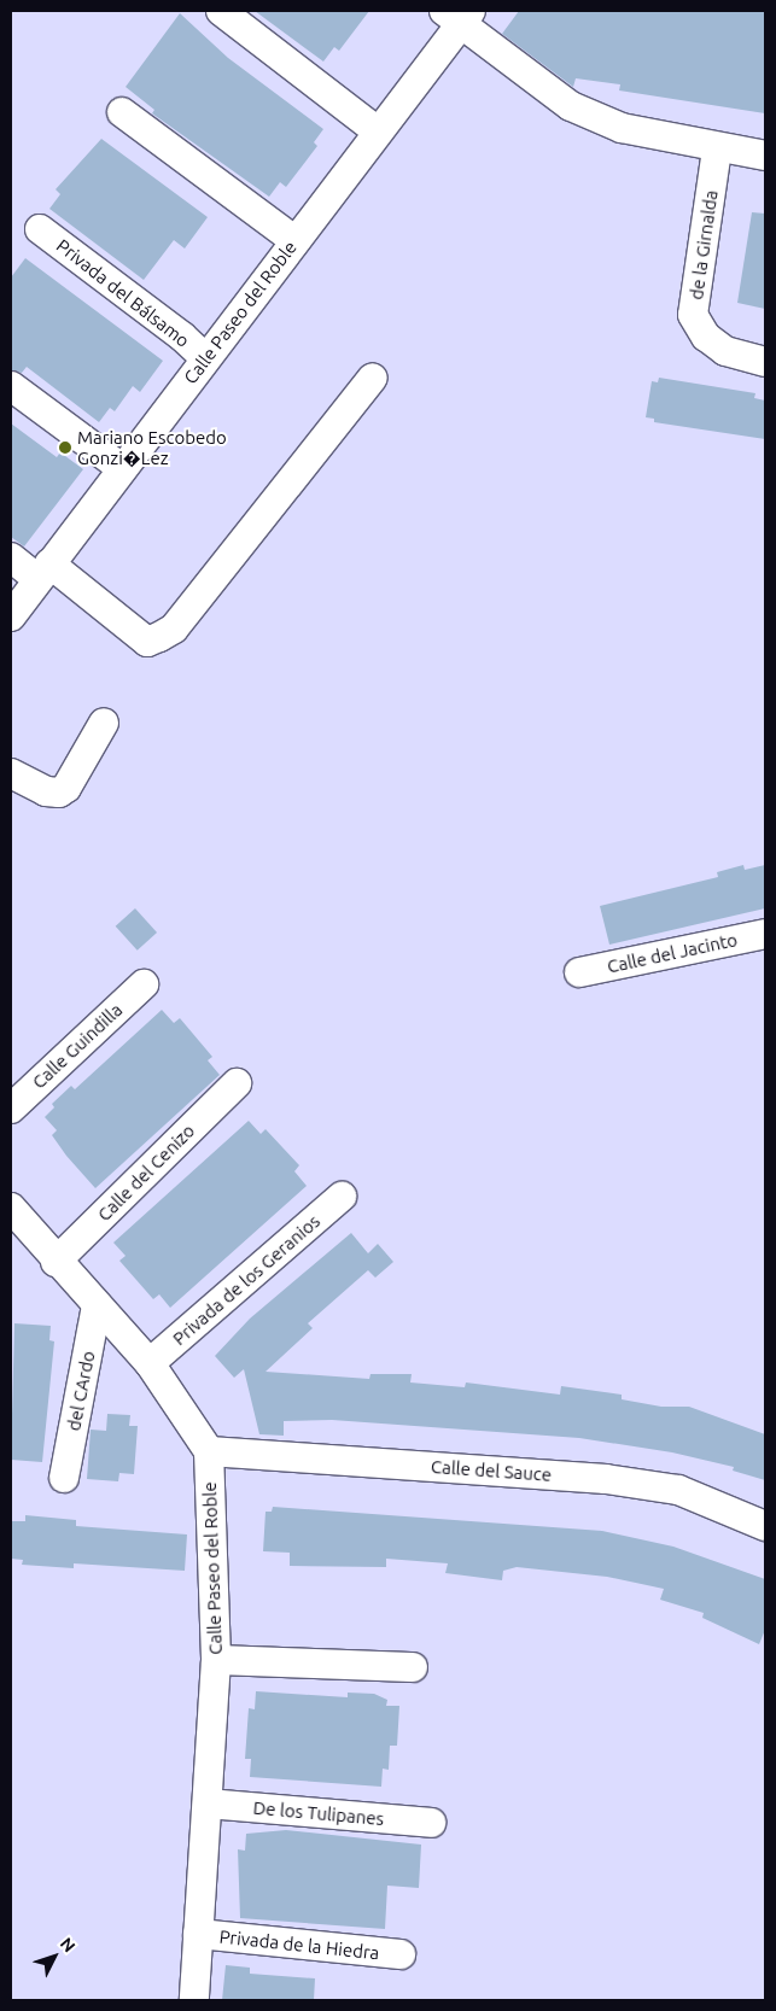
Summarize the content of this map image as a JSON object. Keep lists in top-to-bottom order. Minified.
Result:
{"streets":{"street":["de la Girnalda","Privada del Bálsamo","Calle Paseo del Roble","Calle del Jacinto","Calle Guindilla","Calle del Cenizo","Privada de los Geranios","del CArdo","Calle del Sauce","De los Tulipanes","Privada de la Hiedra"]},"crossings":[["Privada del Bálsamo","Calle Paseo del Roble"],["Calle Paseo del Roble","Calle del Sauce"],["Calle Paseo del Roble","De los Tulipanes"],["Calle Paseo del Roble","Privada de la Hiedra"]],"places":["Mariano Escobedo Gonzi�Lez"],"north":"top right"}
